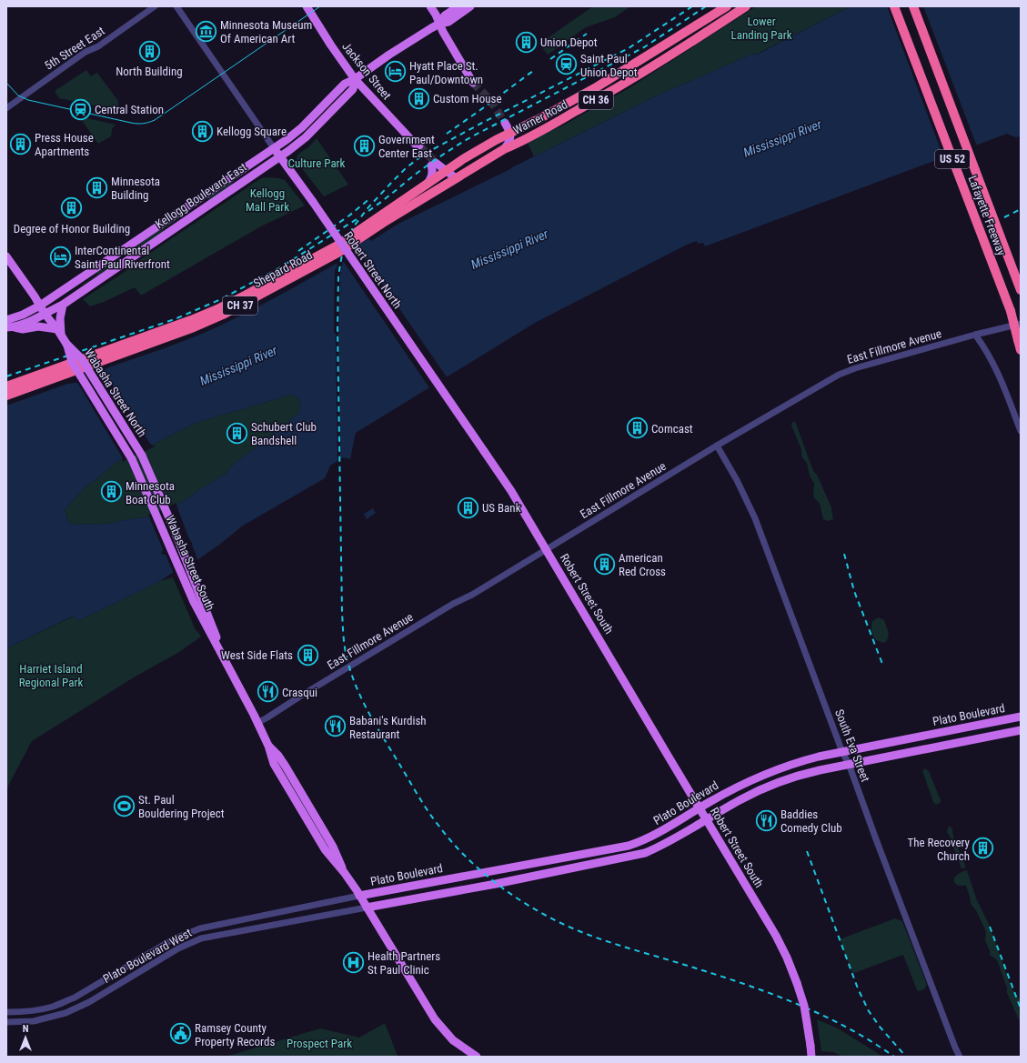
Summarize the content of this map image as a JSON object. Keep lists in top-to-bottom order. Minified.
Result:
{"streets":{"highway":["CH 36","Warner Road","US 52","Lafayette Freeway","Shepard Road","CH 37"],"main road":["Jackson Street","Kellogg Boulevard East","Robert Street North","Wabasha Street North","Wabasha Street South","Robert Street South","Plato Boulevard"],"street":["5th Street East","East Fillmore Avenue","South Eva Street","Plato Boulevard West"]},"crossings":[["Jackson Street","Kellogg Boulevard East"],["Warner Road","Shepard Road"],["Kellogg Boulevard East","Robert Street North"],["Kellogg Boulevard East","Wabasha Street North"],["Robert Street North","East Fillmore Avenue"],["Robert Street North","Robert Street South"],["East Fillmore Avenue","Wabasha Street South"],["East Fillmore Avenue","Robert Street South"],["East Fillmore Avenue","South Eva Street"],["Wabasha Street North","Wabasha Street South"],["Wabasha Street South","Plato Boulevard"],["Wabasha Street South","Plato Boulevard West"],["Robert Street South","Plato Boulevard"],["Plato Boulevard","South Eva Street"],["Plato Boulevard","Plato Boulevard West"]],"water":["Mississippi River"],"parks":["Lower Landing Park","Culture Park","Kellogg Mall Park","Harriet Island Regional Park","Prospect Park"],"places":{"museum":["Minnesota Museum Of American Art"],"building":["Union Depot","North Building","Custom House","Kellogg Square","Press House Apartments","Government Center East","Minnesota Building","Degree of Honor Building","Comcast","Schubert Club Bandshell","Minnesota Boat Club","US Bank","American Red Cross","West Side Flats","The Recovery Church"],"station":["Saint Paul Union Depot","Central Station"],"hotel":["Hyatt Place St. Paul/Downtown","InterContinental Saint Paul Riverfront"],"restaurant":["Crasqui","Babani's Kurdish Restaurant","Baddies Comedy Club"],"sports":["St. Paul Bouldering Project"],"hospital":["Health Partners St Paul Clinic"],"public building":["Ramsey County Property Records"]},"north":"top"}
